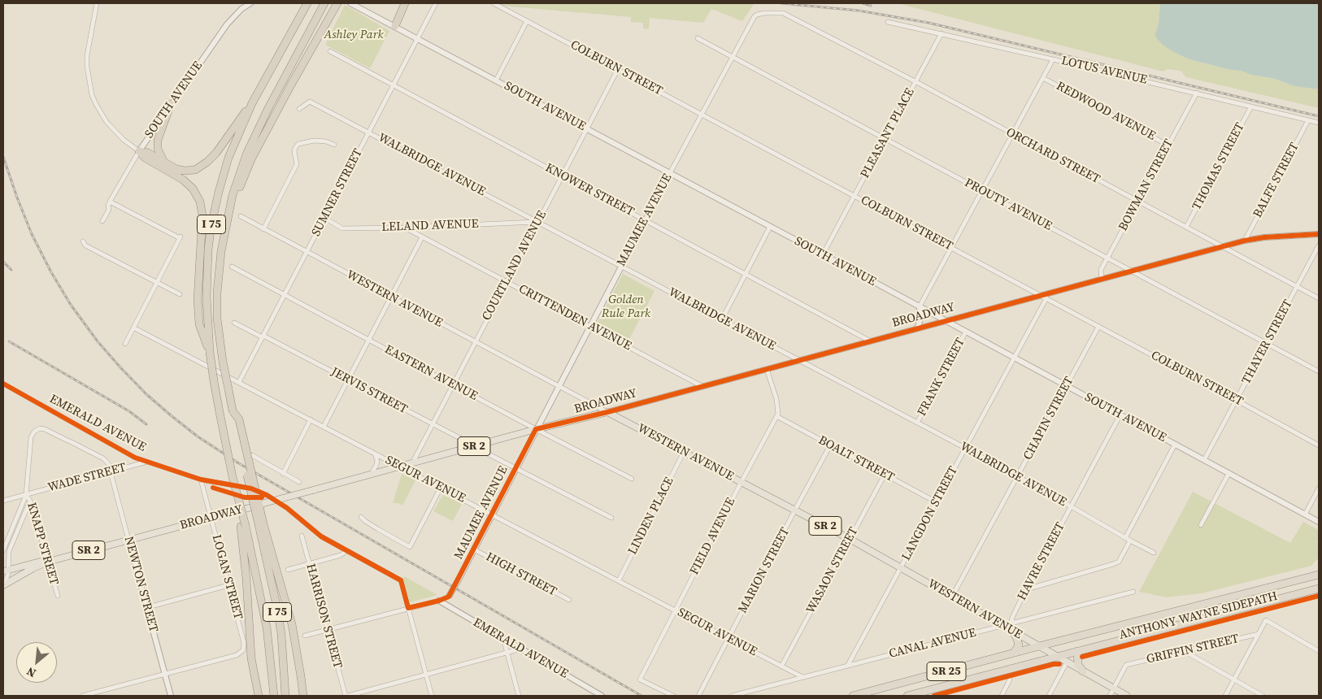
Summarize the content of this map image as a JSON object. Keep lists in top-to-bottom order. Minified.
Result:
{"streets":{"highway":["I 75","SR 25"],"main road":["WESTERN AVENUE","BROADWAY","SR 2"],"street":["COLBURN STREET","LOTUS AVENUE","SOUTH AVENUE","REDWOOD AVENUE","PLEASANT PLACE","ORCHARD STREET","WALBRIDGE AVENUE","THOMAS STREET","BALFE STREET","BOWMAN STREET","KNOWER STREET","SUMNER STREET","PROUTY AVENUE","MAUMEE AVENUE","LELAND AVENUE","COURTLAND AVENUE","CRITTENDEN AVENUE","THAYER STREET","EASTERN AVENUE","FRANK STREET","JERVIS STREET","CHAPIN STREET","EMERALD AVENUE","BOALT STREET","WADE STREET","SEGUR AVENUE","LANGDON STREET","LINDEN PLACE","FIELD AVENUE","KNAPP STREET","HAVRE STREET","MARION STREET","WASAON STREET","HIGH STREET","LOGAN STREET","NEWTON STREET","HARRISON STREET","CANAL AVENUE","GRIFFIN STREET"],"cycle path":["ANTHONY WAYNE SIDEPATH"]},"crossings":[["COLBURN STREET","PLEASANT PLACE"],["COLBURN STREET","MAUMEE AVENUE"],["COLBURN STREET","COURTLAND AVENUE"],["COLBURN STREET","BROADWAY"],["COLBURN STREET","THAYER STREET"],["COLBURN STREET","CHAPIN STREET"],["COLBURN STREET","LANGDON STREET"],["LOTUS AVENUE","PLEASANT PLACE"],["LOTUS AVENUE","THOMAS STREET"],["LOTUS AVENUE","BALFE STREET"],["LOTUS AVENUE","BOWMAN STREET"],["SOUTH AVENUE","PLEASANT PLACE"],["SOUTH AVENUE","SUMNER STREET"],["SOUTH AVENUE","MAUMEE AVENUE"],["SOUTH AVENUE","COURTLAND AVENUE"],["SOUTH AVENUE","BROADWAY"],["SOUTH AVENUE","THAYER STREET"],["SOUTH AVENUE","FRANK STREET"],["SOUTH AVENUE","CHAPIN STREET"],["SOUTH AVENUE","LANGDON STREET"],["SOUTH AVENUE","HAVRE STREET"],["REDWOOD AVENUE","BOWMAN STREET"],["PLEASANT PLACE","ORCHARD STREET"],["PLEASANT PLACE","PROUTY AVENUE"],["ORCHARD STREET","THOMAS STREET"],["ORCHARD STREET","BOWMAN STREET"],["ORCHARD STREET","MAUMEE AVENUE"],["ORCHARD STREET","BROADWAY"],["ORCHARD STREET","THAYER STREET"],["WALBRIDGE AVENUE","SUMNER STREET"],["WALBRIDGE AVENUE","MAUMEE AVENUE"],["WALBRIDGE AVENUE","LELAND AVENUE"],["WALBRIDGE AVENUE","COURTLAND AVENUE"],["WALBRIDGE AVENUE","BROADWAY"],["WALBRIDGE AVENUE","FRANK STREET"],["WALBRIDGE AVENUE","CHAPIN STREET"],["WALBRIDGE AVENUE","LANGDON STREET"],["WALBRIDGE AVENUE","HAVRE STREET"],["BALFE STREET","BROADWAY"],["BOWMAN STREET","PROUTY AVENUE"],["BOWMAN STREET","BROADWAY"],["KNOWER STREET","SUMNER STREET"],["KNOWER STREET","MAUMEE AVENUE"],["KNOWER STREET","COURTLAND AVENUE"],["KNOWER STREET","BROADWAY"],["SUMNER STREET","LELAND AVENUE"],["SUMNER STREET","WESTERN AVENUE"],["SUMNER STREET","EASTERN AVENUE"],["SUMNER STREET","JERVIS STREET"],["SUMNER STREET","SEGUR AVENUE"],["PROUTY AVENUE","MAUMEE AVENUE"],["PROUTY AVENUE","BROADWAY"],["PROUTY AVENUE","THAYER STREET"],["MAUMEE AVENUE","WESTERN AVENUE"],["MAUMEE AVENUE","BROADWAY"],["MAUMEE AVENUE","CRITTENDEN AVENUE"],["MAUMEE AVENUE","EASTERN AVENUE"],["MAUMEE AVENUE","JERVIS STREET"],["MAUMEE AVENUE","EMERALD AVENUE"],["MAUMEE AVENUE","SEGUR AVENUE"],["MAUMEE AVENUE","HIGH STREET"],["LELAND AVENUE","COURTLAND AVENUE"],["LELAND AVENUE","CRITTENDEN AVENUE"],["COURTLAND AVENUE","WESTERN AVENUE"],["COURTLAND AVENUE","BROADWAY"],["COURTLAND AVENUE","CRITTENDEN AVENUE"],["COURTLAND AVENUE","EASTERN AVENUE"],["COURTLAND AVENUE","JERVIS STREET"],["WESTERN AVENUE","BROADWAY"],["WESTERN AVENUE","CHAPIN STREET"],["WESTERN AVENUE","LANGDON STREET"],["WESTERN AVENUE","LINDEN PLACE"],["WESTERN AVENUE","FIELD AVENUE"],["WESTERN AVENUE","MARION STREET"],["WESTERN AVENUE","WASAON STREET"],["WESTERN AVENUE","CANAL AVENUE"],["WESTERN AVENUE","GRIFFIN STREET"],["WESTERN AVENUE","SR 25"],["BROADWAY","CRITTENDEN AVENUE"],["BROADWAY","EASTERN AVENUE"],["BROADWAY","JERVIS STREET"],["BROADWAY","SEGUR AVENUE"],["BROADWAY","KNAPP STREET"],["BROADWAY","LOGAN STREET"],["BROADWAY","NEWTON STREET"],["EMERALD AVENUE","WADE STREET"],["EMERALD AVENUE","LOGAN STREET"],["BOALT STREET","LANGDON STREET"],["BOALT STREET","FIELD AVENUE"],["BOALT STREET","MARION STREET"],["BOALT STREET","WASAON STREET"],["WADE STREET","KNAPP STREET"],["WADE STREET","NEWTON STREET"],["SEGUR AVENUE","LINDEN PLACE"],["SEGUR AVENUE","FIELD AVENUE"],["SEGUR AVENUE","MARION STREET"],["SEGUR AVENUE","WASAON STREET"],["SEGUR AVENUE","CANAL AVENUE"],["LANGDON STREET","CANAL AVENUE"],["KNAPP STREET","NEWTON STREET"],["HAVRE STREET","CANAL AVENUE"],["LOGAN STREET","NEWTON STREET"]],"parks":["Ashley Park","Golden Rule Park"],"north":"bottom left"}
